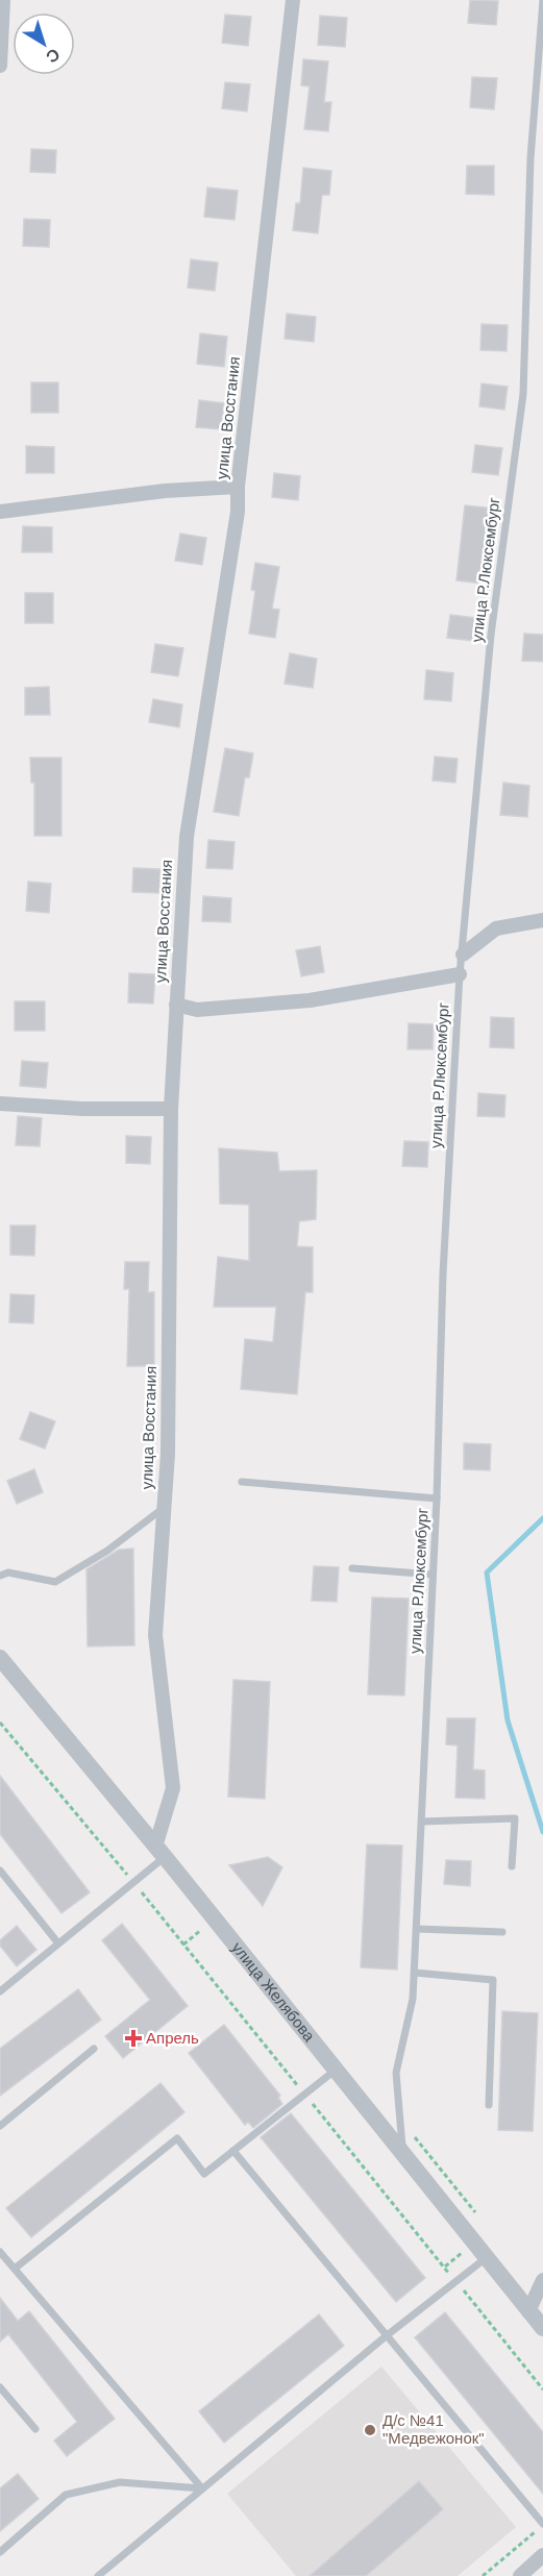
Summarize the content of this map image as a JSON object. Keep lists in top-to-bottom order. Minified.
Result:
{"streets":{"street":["улица Восстания","улица Желябова"],"lane":["улица Р.Люксембург"]},"crossings":[["улица Восстания","улица Желябова"],["улица Р.Люксембург","улица Желябова"]],"places":{"health":["Апрель"],"other":["Д/с №41 \"Медвежонок\""]},"north":"bottom right"}
